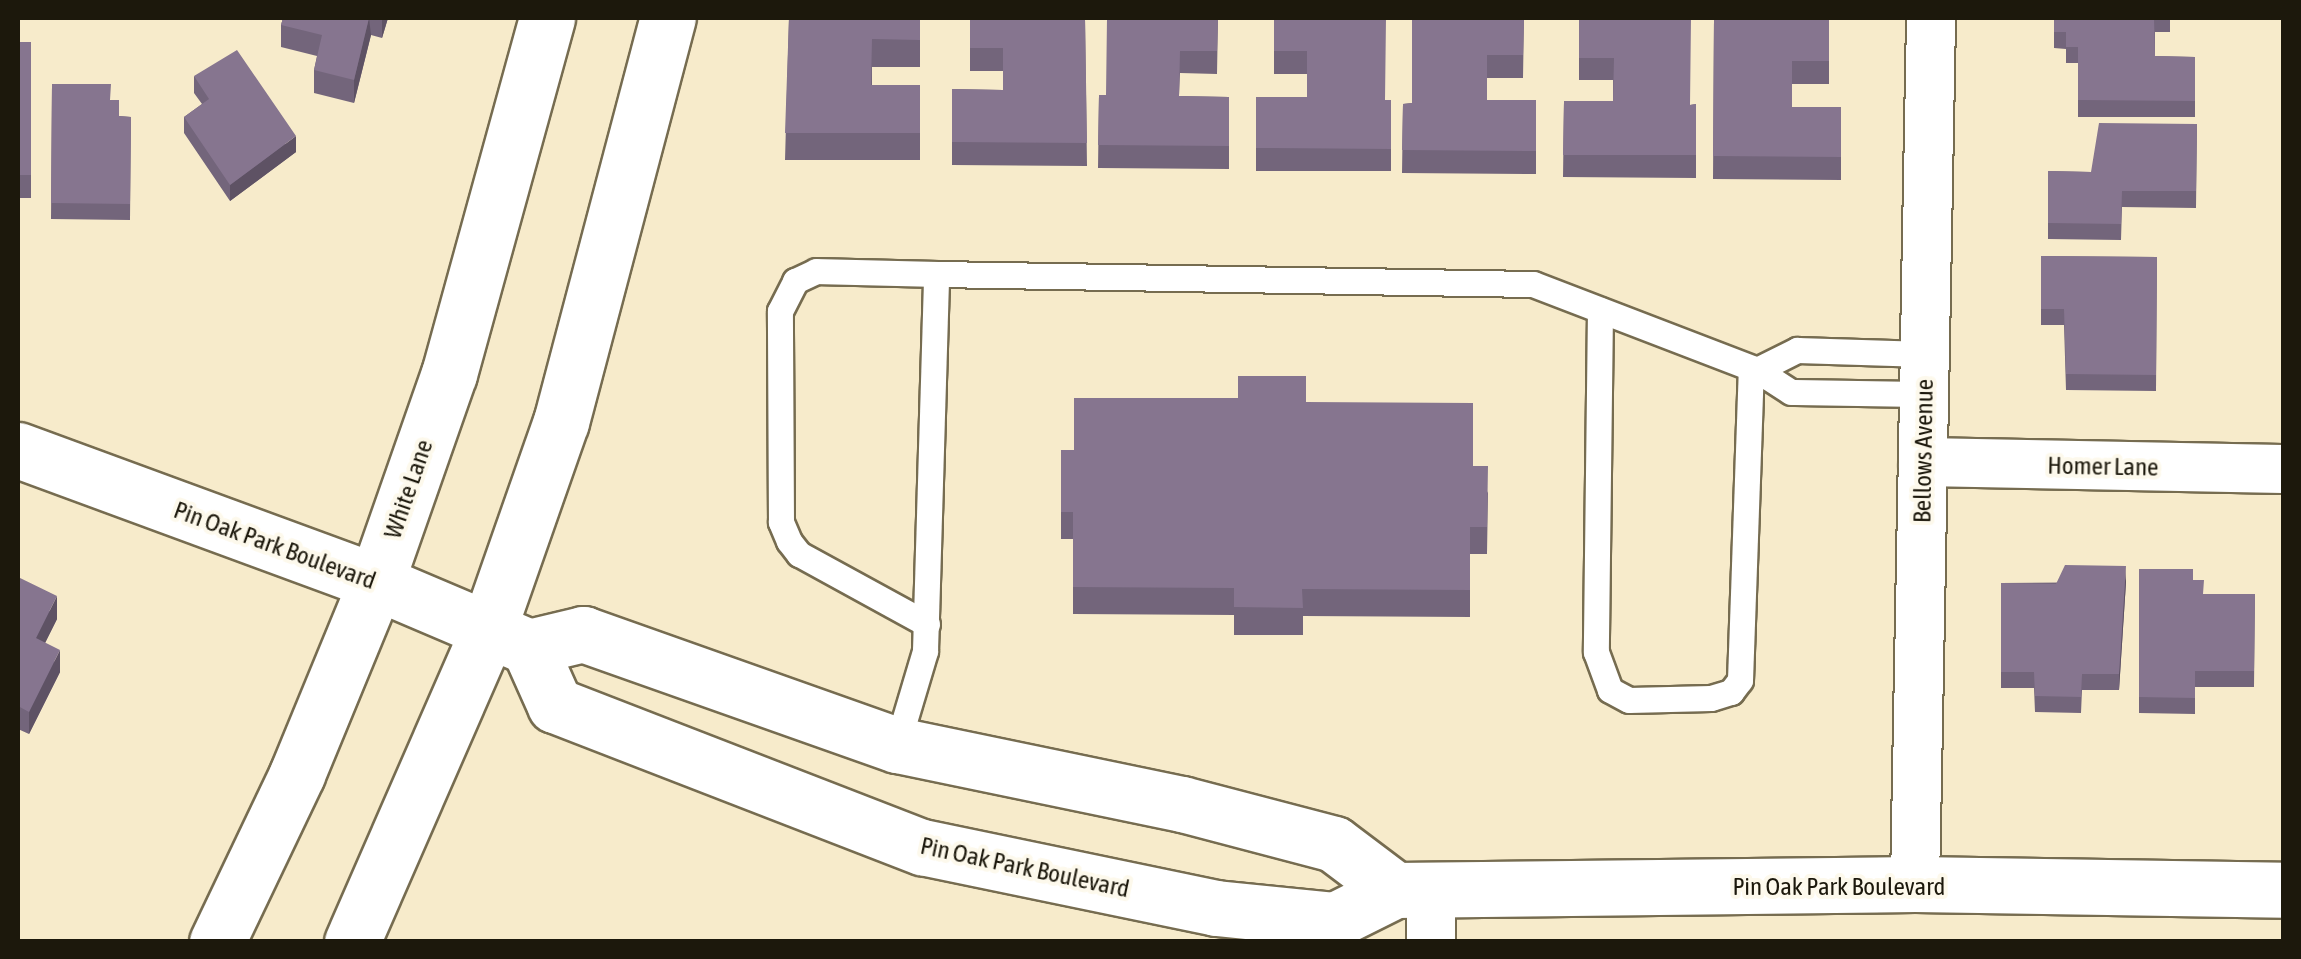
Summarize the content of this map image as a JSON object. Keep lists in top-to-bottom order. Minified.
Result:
{"streets":{"street":["Bellows Avenue","Homer Lane","White Lane","Pin Oak Park Boulevard"]},"crossings":[["Bellows Avenue","Homer Lane"],["Bellows Avenue","Pin Oak Park Boulevard"],["White Lane","Pin Oak Park Boulevard"]]}
